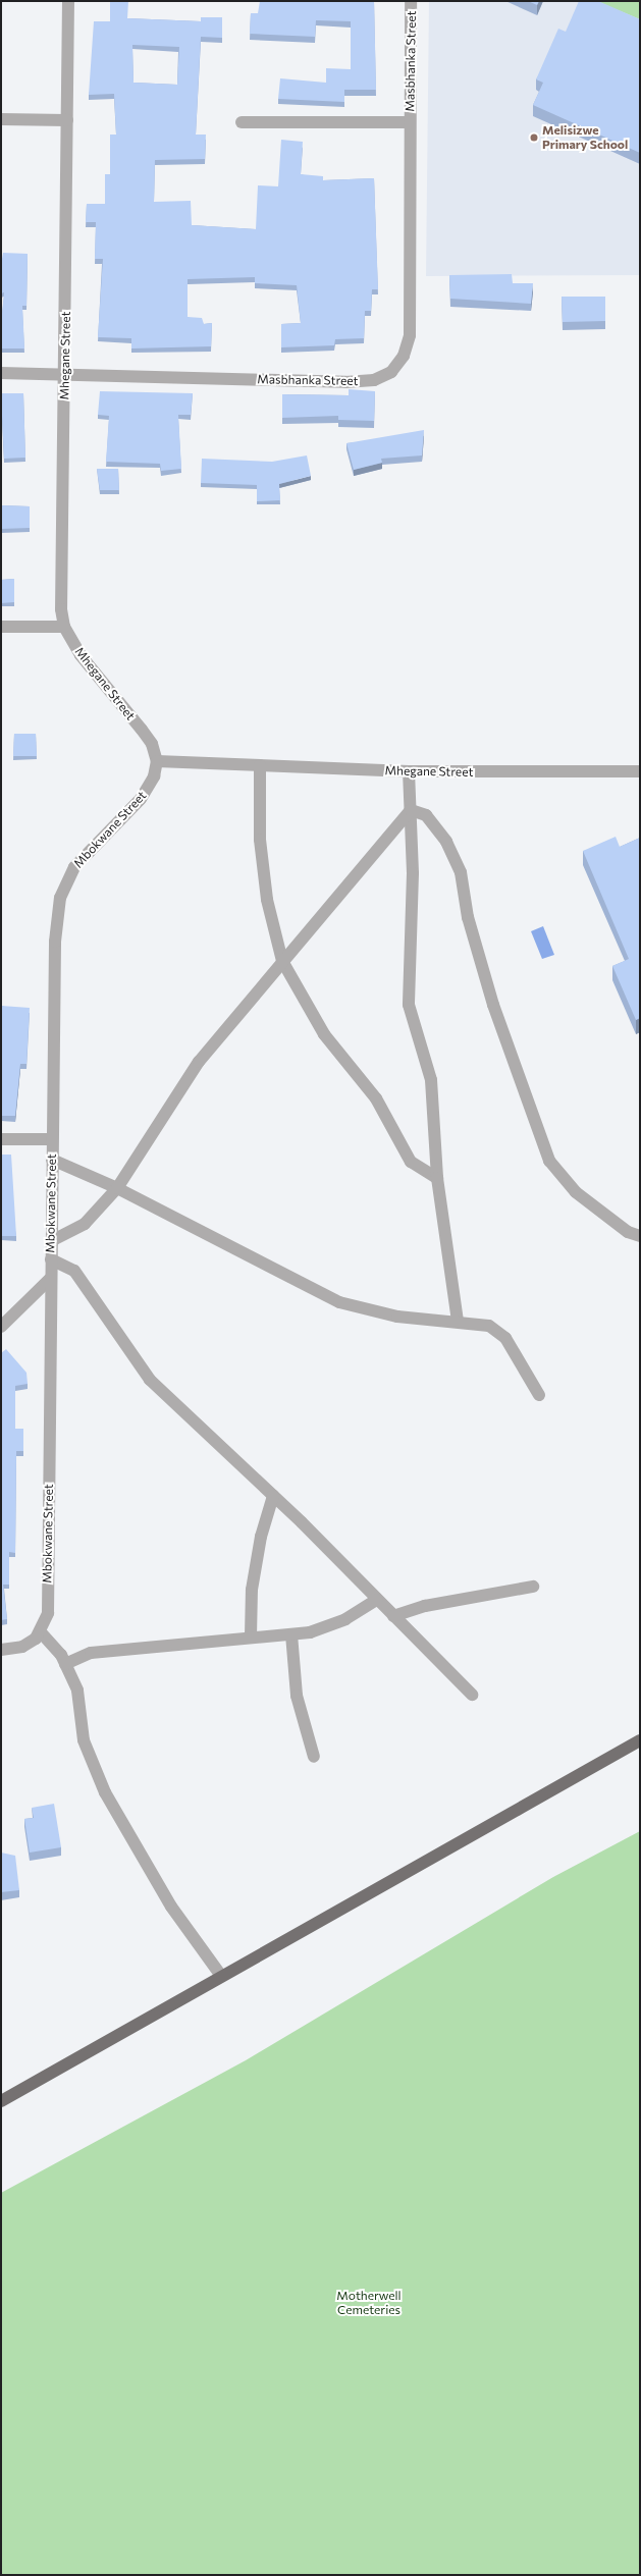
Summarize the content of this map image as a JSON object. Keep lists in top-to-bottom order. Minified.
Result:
{"streets":{"street":["Masbhanka Street","Mhegane Street","Mbokwane Street"]},"crossings":[["Masbhanka Street","Mhegane Street"],["Mhegane Street","Mbokwane Street"]],"parks":["Motherwell Cemeteries"],"places":["Melisizwe Primary School"]}
